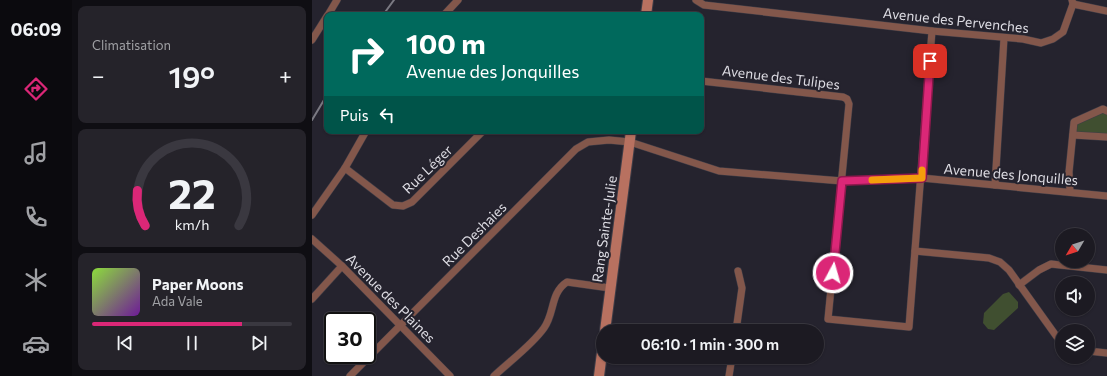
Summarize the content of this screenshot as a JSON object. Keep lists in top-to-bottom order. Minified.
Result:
{"streets":{"street":["Avenue des Pervenches","Avenue des Tulipes","Rue Léger","Avenue des Jonquilles","Rang Sainte-Julie","Rue Deshaies","Avenue des Plaines"]},"crossings":[["Avenue des Tulipes","Avenue des Jonquilles"],["Avenue des Jonquilles","Rang Sainte-Julie"],["Avenue des Jonquilles","Rue Deshaies"],["Rang Sainte-Julie","Rue Deshaies"],["Rue Deshaies","Avenue des Plaines"]],"north":"bottom left","page":{"tabs":"06:09","tile":"Climatisation","turn":["100 m","Avenue des Jonquilles"],"heat":["−","19°","+"],"then":"Puis","song":["Paper Moons","Ada Vale"],"limit":"30","trip":"06:10 · 1 min · 300 m","gauge":["22","km/h"]}}
